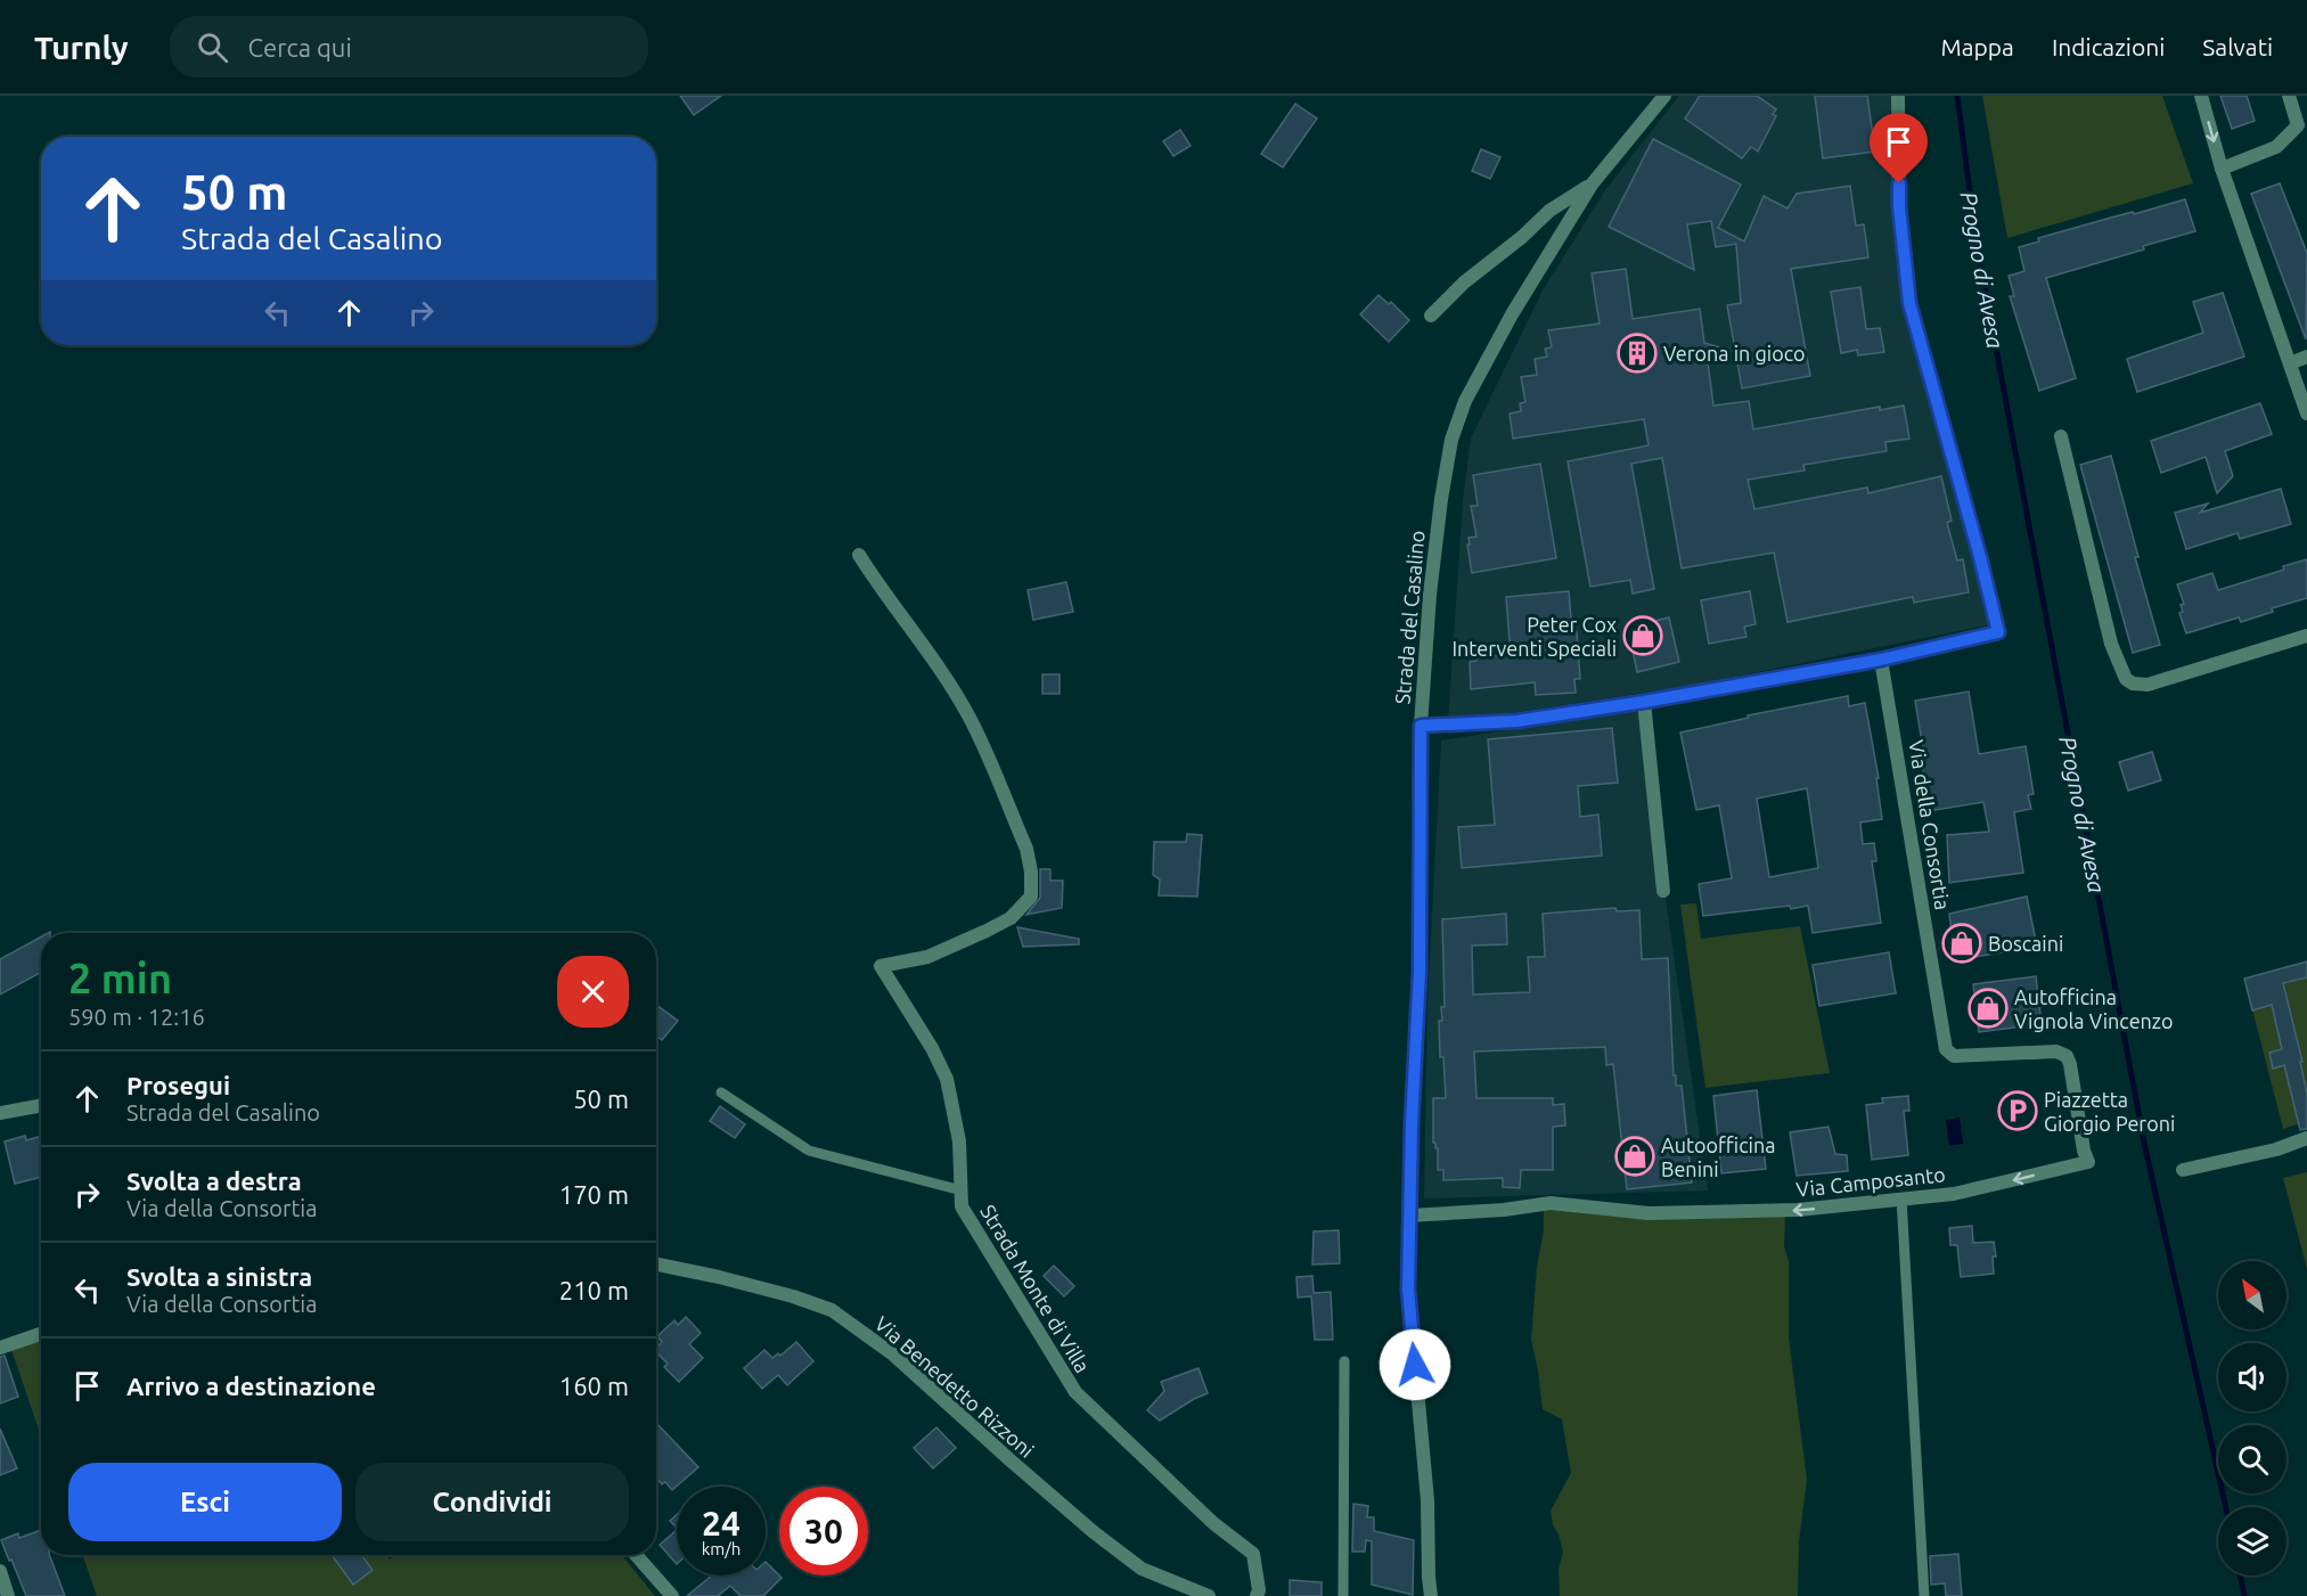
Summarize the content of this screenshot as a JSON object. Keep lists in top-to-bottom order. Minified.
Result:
{"streets":{"street":["Strada del Casalino","Via della Consortia","Via Camposanto","Strada Monte di Villa","Via Benedetto Rizzoni"]},"crossings":[["Strada del Casalino","Via Camposanto"],["Via della Consortia","Via Camposanto"]],"one_way":["Via Camposanto"],"water":["Progno di Avesa"],"places":{"building":["Verona in gioco"],"shop":["Peter Cox Interventi Speciali","Boscaini","Autofficina Vignola Vincenzo","Autoofficina Benini"],"parking":["Piazzetta Giorgio Peroni"]},"north":"top left","page":{"header":"Turnly","search":"Cerca qui","nav":["Mappa","Indicazioni","Salvati"],"turn":["50 m","Strada del Casalino"],"heading":["2 min","590 m · 12:16"],"list":[{"name":"Prosegui","note":"Strada del Casalino","value":"50 m"},{"name":"Svolta a destra","note":"Via della Consortia","value":"170 m"},{"name":"Svolta a sinistra","note":"Via della Consortia","value":"210 m"},{"name":"Arrivo a destinazione","value":"160 m"}],"buttons":["Esci","Condividi"],"speed":"24 km/h","limit":"30"}}
